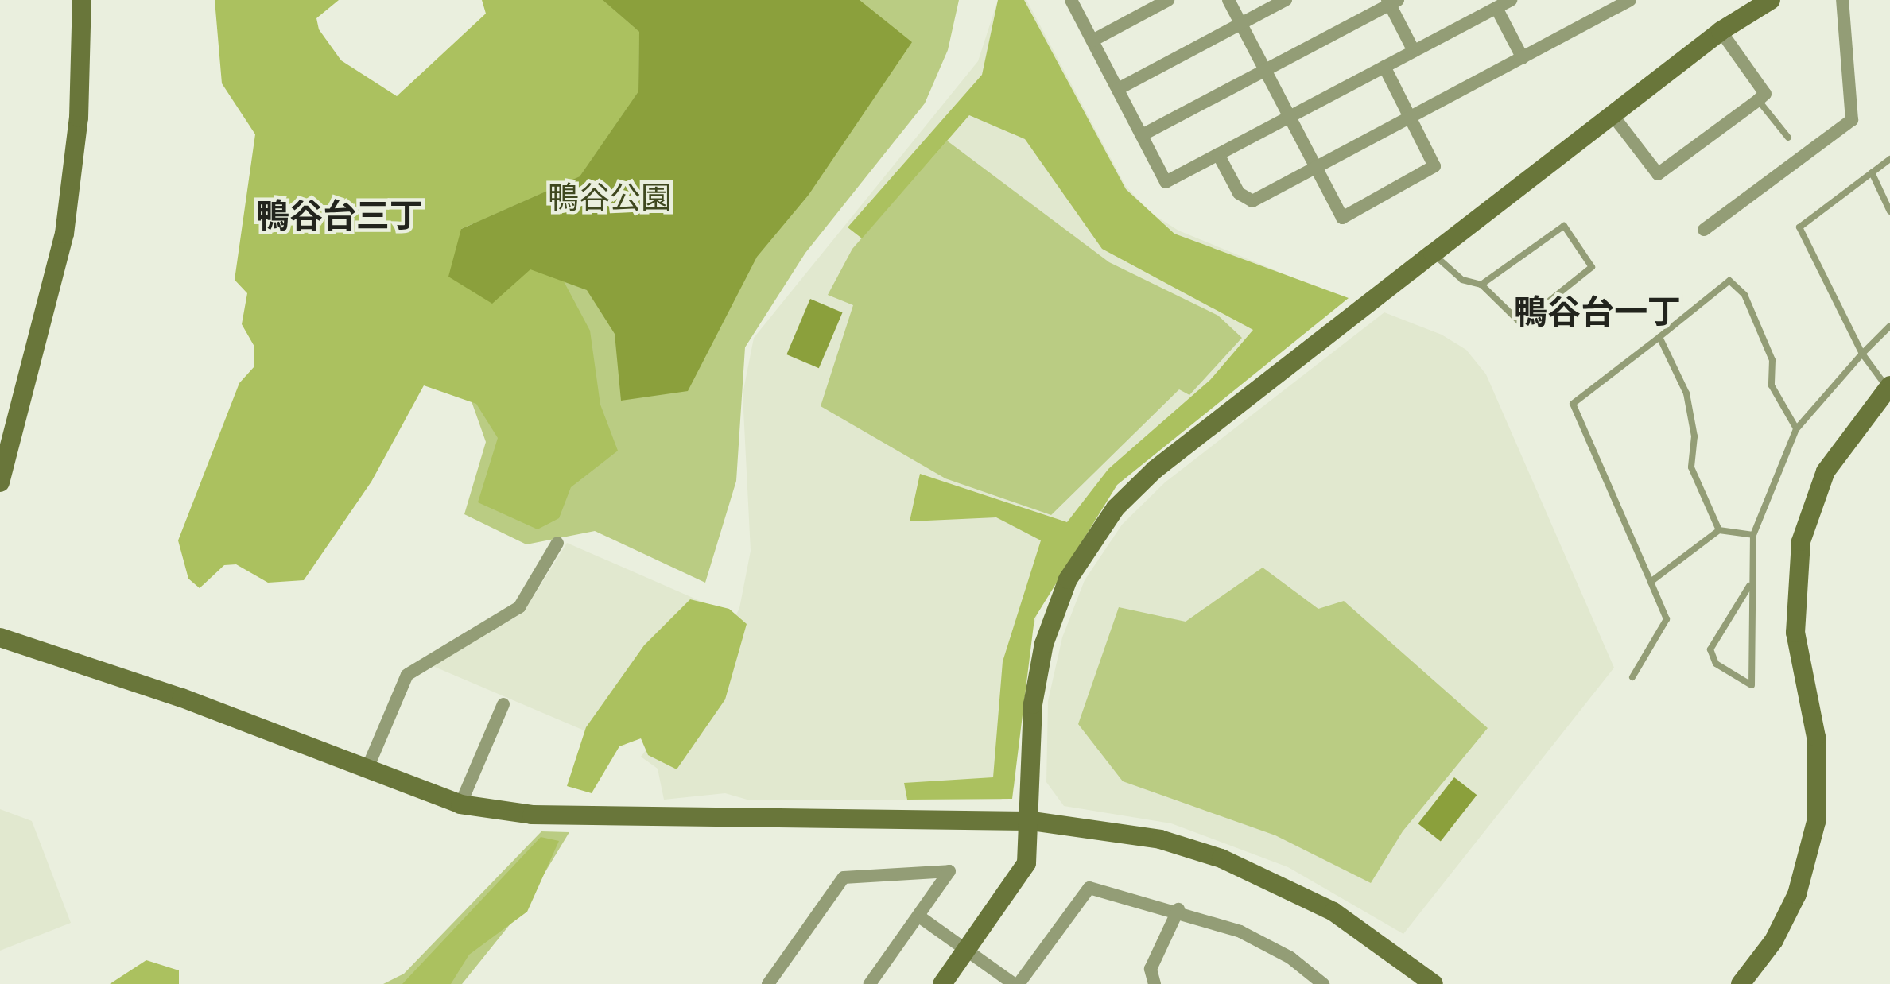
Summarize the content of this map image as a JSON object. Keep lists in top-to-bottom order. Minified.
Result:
{"districts":["鴨谷台三丁","鴨谷台一丁"],"parks":["鴨谷公園"]}
